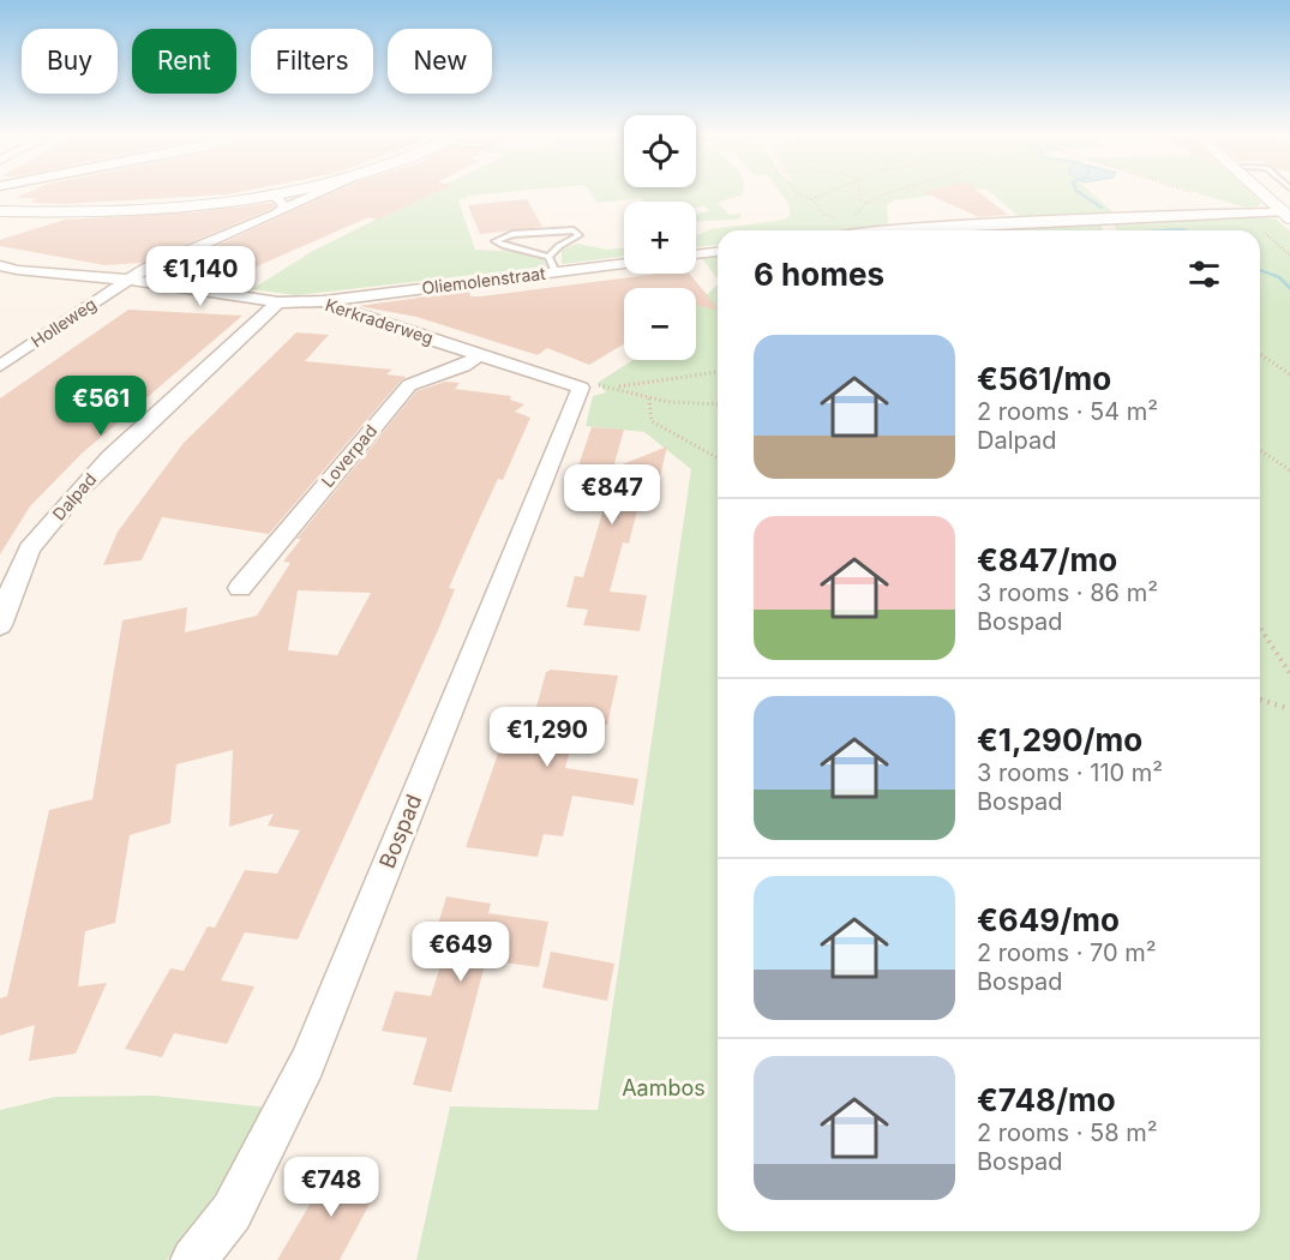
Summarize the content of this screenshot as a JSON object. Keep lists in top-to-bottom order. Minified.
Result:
{"streets":{"street":["Oliemolenstraat","Kerkraderweg","Holleweg","Loverpad","Dalpad","Bospad"]},"crossings":[["Oliemolenstraat","Kerkraderweg"],["Kerkraderweg","Holleweg"],["Kerkraderweg","Loverpad"],["Kerkraderweg","Dalpad"],["Kerkraderweg","Bospad"]],"parks":["Aambos"],"page":{"chip":["Buy","Rent","Filters","New"],"map_buttons":["+","−"],"heading":"6 homes","price":["€1,140","€561","€847","€1,290","€649","€748"],"list":[{"name":"€561/mo","note":"2 rooms · 54 m² · Dalpad"},{"name":"€847/mo","note":"3 rooms · 86 m² · Bospad"},{"name":"€1,290/mo","note":"3 rooms · 110 m² · Bospad"},{"name":"€649/mo","note":"2 rooms · 70 m² · Bospad"},{"name":"€748/mo","note":"2 rooms · 58 m² · Bospad"}]}}
